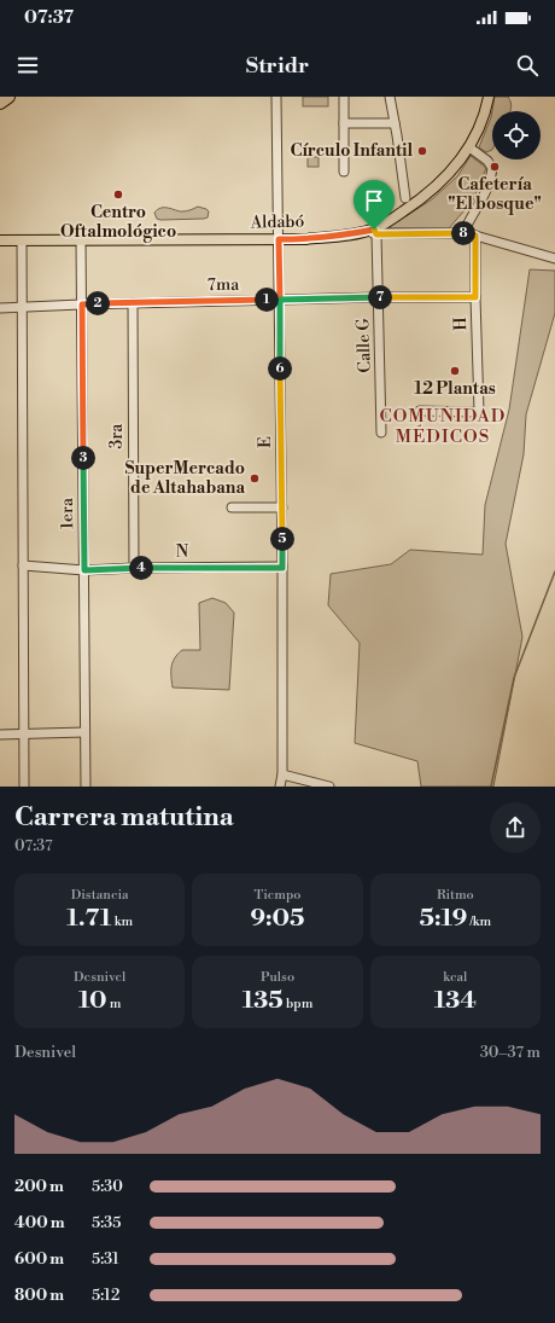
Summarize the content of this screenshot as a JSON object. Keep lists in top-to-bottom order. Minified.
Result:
{"streets":{"main road":["Aldabó"],"street":["7ma","H","Calle G","3ra","E","1era","N"]},"crossings":[["Aldabó","Calle G"],["Aldabó","E"],["Aldabó","1era"],["7ma","H"],["7ma","Calle G"],["7ma","3ra"],["7ma","E"],["7ma","1era"],["3ra","N"],["E","N"],["1era","N"]],"districts":["COMUNIDAD MÉDICOS"],"places":["Círculo Infantil","Cafetería \"El bosque\"","Centro Oftalmológico","12 Plantas","SuperMercado de Altahabana"],"page":{"status":"07:37","header":"Stridr","pins":["8","7","1","2","6","3","5","4"],"heading":["Carrera matutina","07:37"],"stats":[["Distancia","1.71 km"],["Tiempo","9:05"],["Ritmo","5:19 /km"],["Desnivel","10 m"],["Pulso","135 bpm"],["kcal","134"]],"chart":["Desnivel","30–37 m"],"list":[{"name":"200 m","note":"5:30"},{"name":"400 m","note":"5:35"},{"name":"600 m","note":"5:31"},{"name":"800 m","note":"5:12"}]}}
